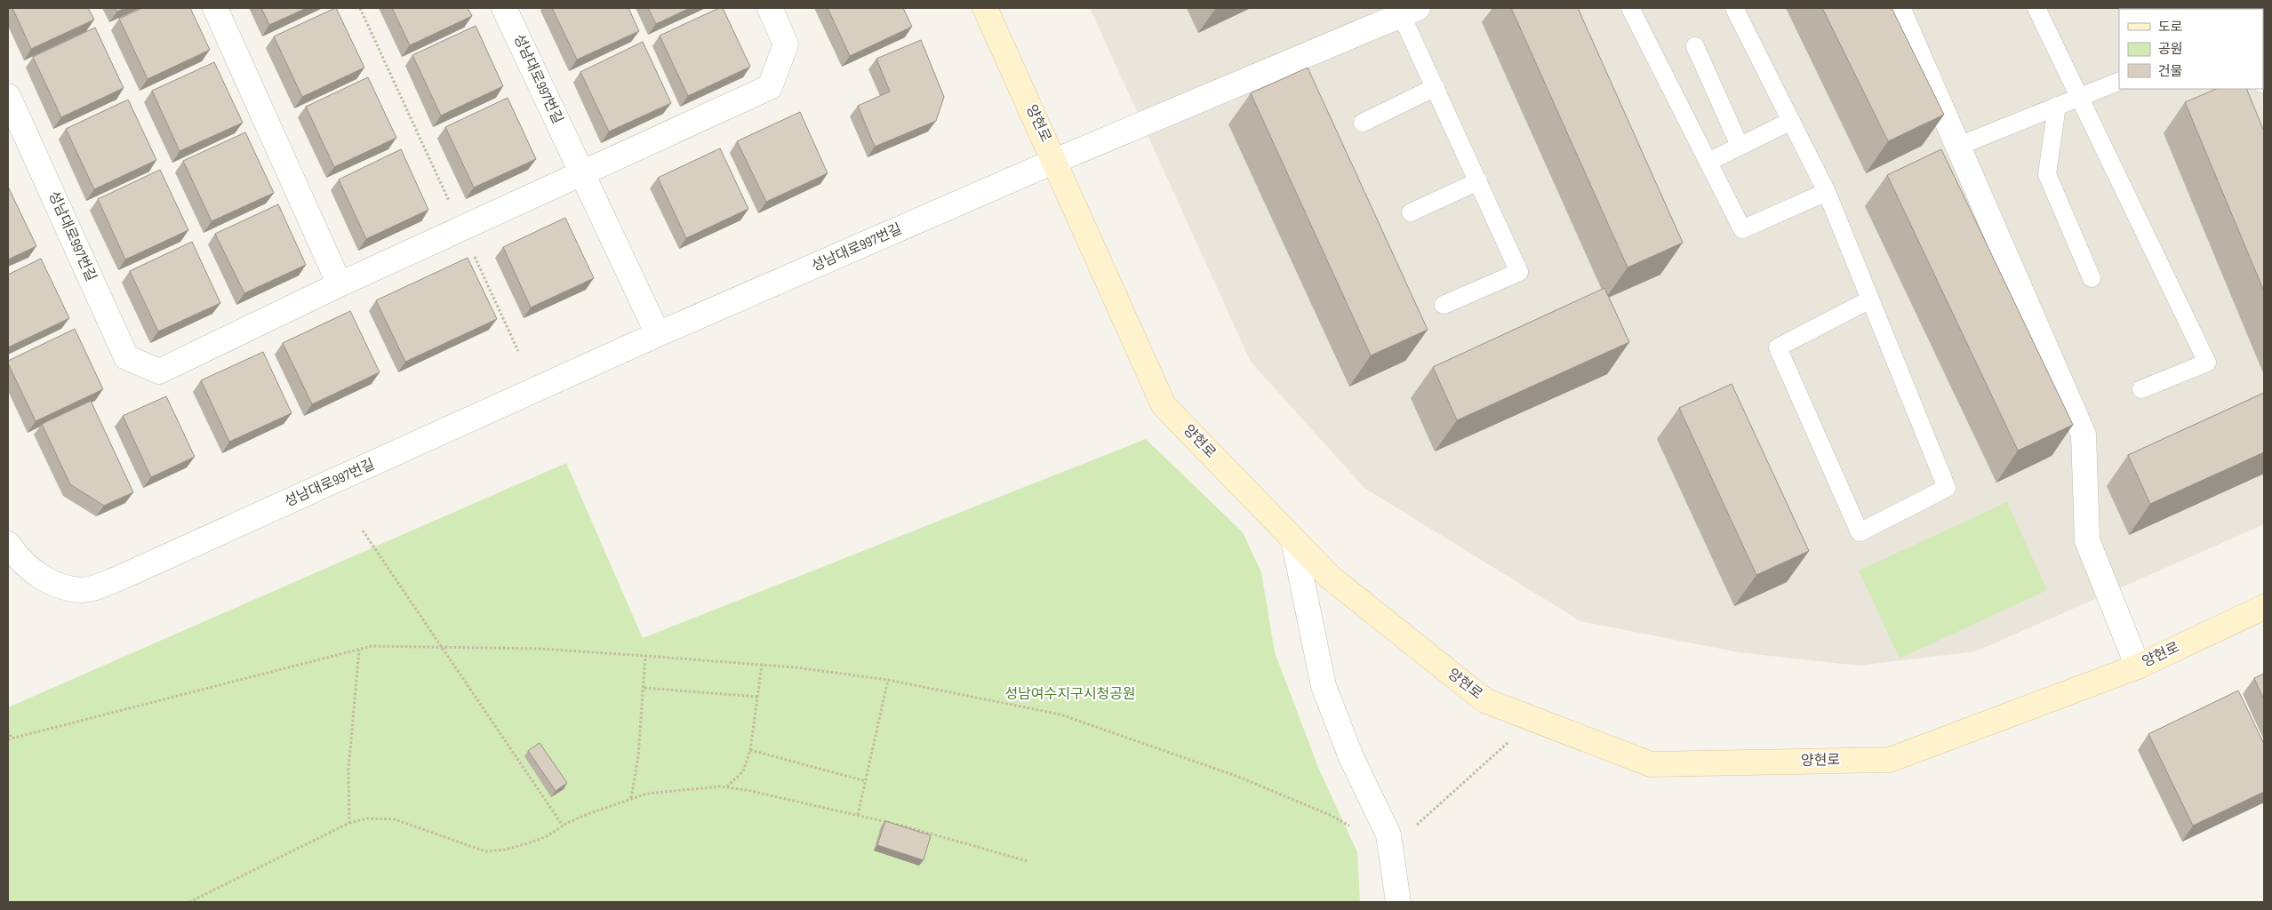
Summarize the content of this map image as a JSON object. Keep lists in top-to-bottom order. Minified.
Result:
{"streets":{"main road":["양현로"],"street":["성남대로997번길"]},"crossings":[["성남대로997번길","양현로"]],"parks":["성남여수지구시청공원"],"legend":["도로","공원","건물"]}
